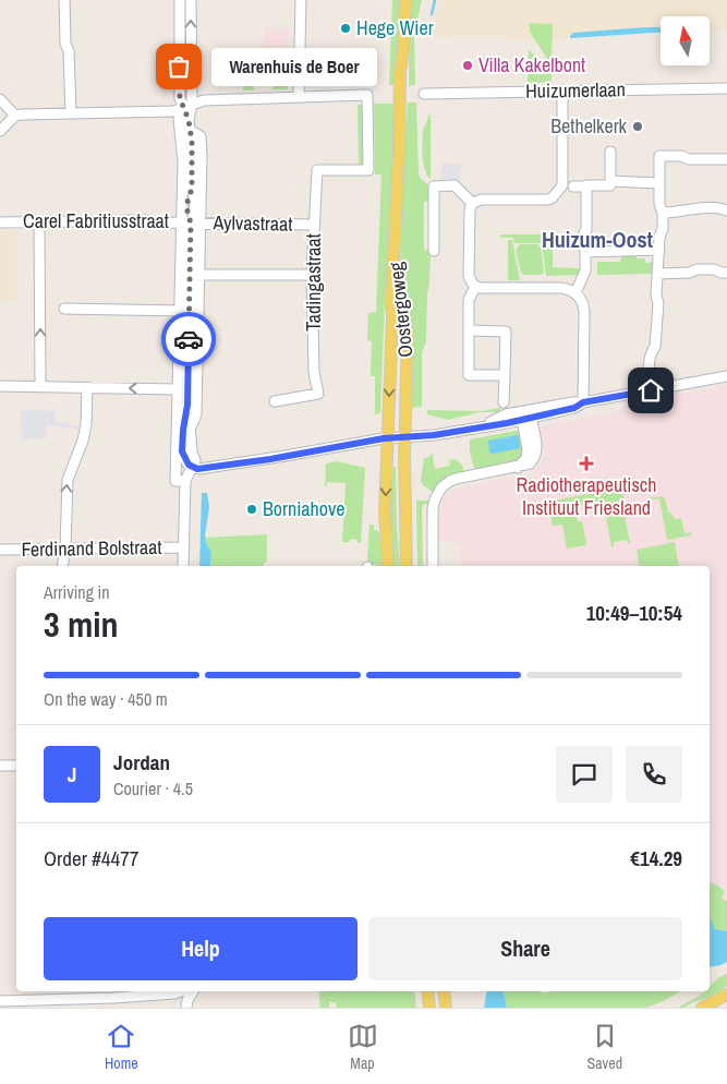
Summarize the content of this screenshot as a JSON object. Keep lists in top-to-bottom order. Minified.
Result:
{"streets":{"main road":["Oostergoweg"],"street":["Huizumerlaan","Carel Fabritiusstraat","Aylvastraat","Tadingastraat","Ferdinand Bolstraat"]},"crossings":[["Carel Fabritiusstraat","Aylvastraat"],["Aylvastraat","Tadingastraat"]],"districts":["Huizum-Oost"],"places":{"other":["Hege Wier","Villa Kakelbont","Warenhuis de Boer","Bethelkerk","Borniahove"],"health":["Radiotherapeutisch Instituut Friesland"]},"north":"top","page":{"bubble":"Warenhuis de Boer","heading":["3 min","Arriving in","10:49–10:54"],"panel":["Jordan","Courier · 4.5","Order #4477","€14.29"],"bar":"On the way · 450 m","round":"J","buttons":["Help","Share"],"tabs":["Home","Map","Saved"]}}
